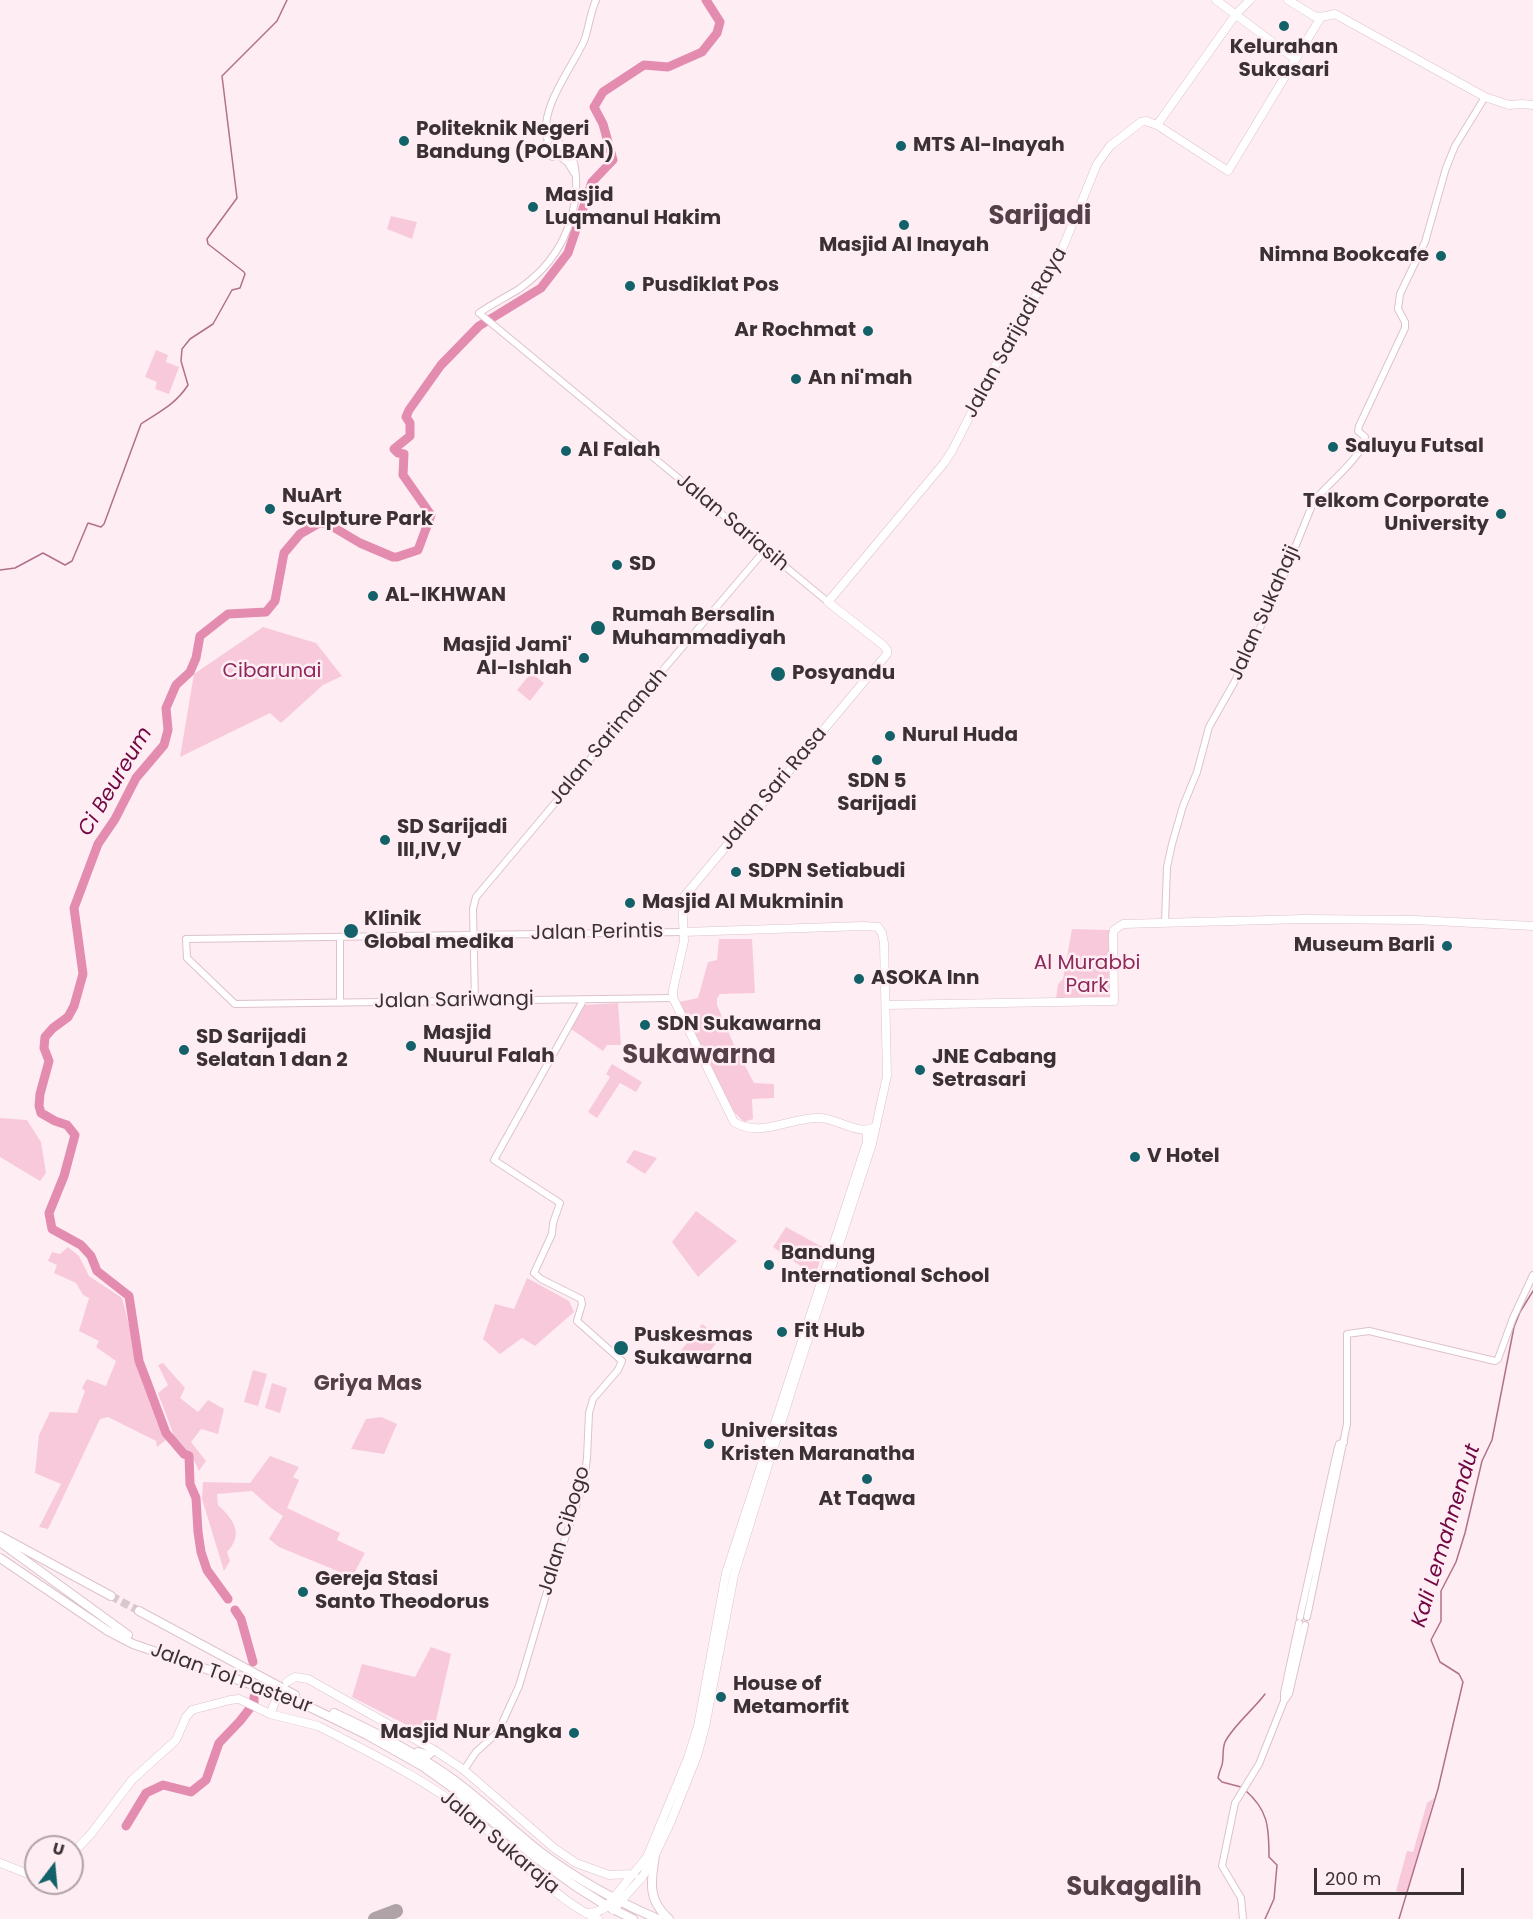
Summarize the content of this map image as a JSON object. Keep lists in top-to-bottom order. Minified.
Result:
{"streets":{"highway":["Jalan Tol Pasteur"],"main road":["Jalan Sarijadi Raya","Jalan Sariasih","Jalan Sari Rasa","Jalan Sukaraja"],"street":["Jalan Sukahaji","Jalan Sarimanah","Jalan Perintis","Jalan Sariwangi","Jalan Cibogo"]},"crossings":[["Jalan Sarijadi Raya","Jalan Sariasih"],["Jalan Sariasih","Jalan Sarimanah"],["Jalan Sariasih","Jalan Sari Rasa"],["Jalan Sarimanah","Jalan Perintis"],["Jalan Sari Rasa","Jalan Perintis"],["Jalan Sari Rasa","Jalan Sariwangi"],["Jalan Perintis","Jalan Sariwangi"],["Jalan Sariwangi","Jalan Cibogo"]],"districts":["Sarijadi","Sukawarna","Griya Mas","Sukagalih"],"water":["Ci Beureum","Kali Lemahnendut"],"parks":["Cibarunai","Al Murabbi Park"],"places":["Kelurahan Sukasari","Politeknik Negeri Bandung (POLBAN)","MTS Al-Inayah","Masjid Luqmanul Hakim","Masjid Al Inayah","Nimna Bookcafe","Pusdiklat Pos","Ar Rochmat","An ni'mah","Saluyu Futsal","Al Falah","NuArt Sculpture Park","Telkom Corporate University","SD","AL-IKHWAN","Rumah Bersalin Muhammadiyah","Masjid Jami' Al-Ishlah","Posyandu","Nurul Huda","SDN 5 Sarijadi","SD Sarijadi III,IV,V","SDPN Setiabudi","Masjid Al Mukminin","Klinik Global medika","Museum Barli","ASOKA Inn","SDN Sukawarna","Masjid Nuurul Falah","SD Sarijadi Selatan 1 dan 2","JNE Cabang Setrasari","V Hotel","Bandung International School","Fit Hub","Puskesmas Sukawarna","Universitas Kristen Maranatha","At Taqwa","Gereja Stasi Santo Theodorus","House of Metamorfit","Masjid Nur Angka"],"scale_bar":"200 m","north":"top"}
